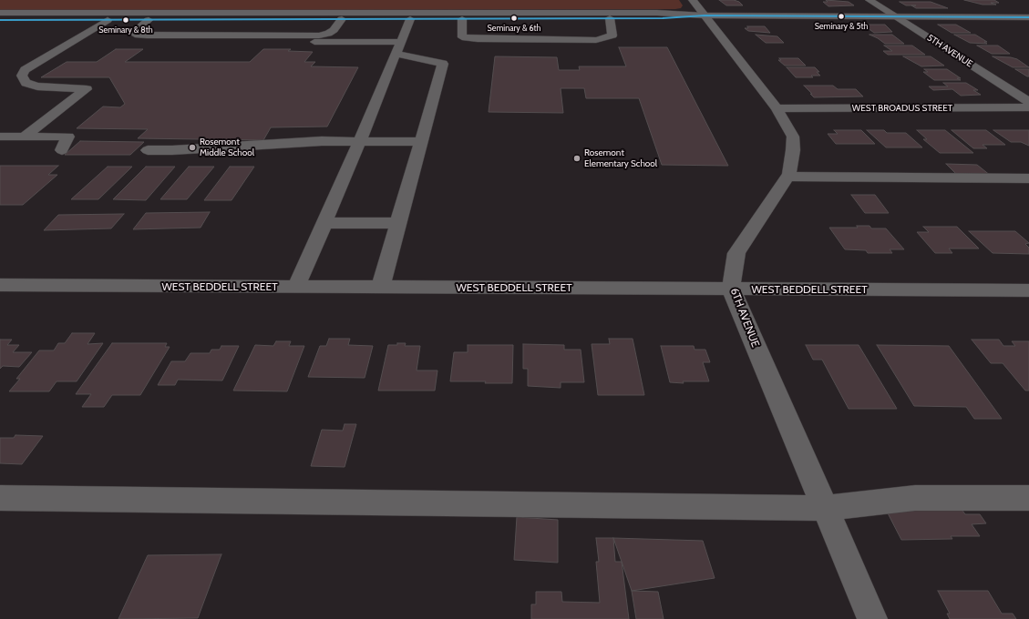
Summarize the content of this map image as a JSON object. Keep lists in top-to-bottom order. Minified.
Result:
{"streets":{"street":["5TH AVENUE","WEST BROADUS STREET","WEST BEDDELL STREET","6TH AVENUE"]},"crossings":[["WEST BROADUS STREET","6TH AVENUE"],["WEST BEDDELL STREET","6TH AVENUE"]],"places":["Seminary & 5th","Seminary & 6th","Seminary & 8th","Rosemont Middle School","Rosemont Elementary School"]}
